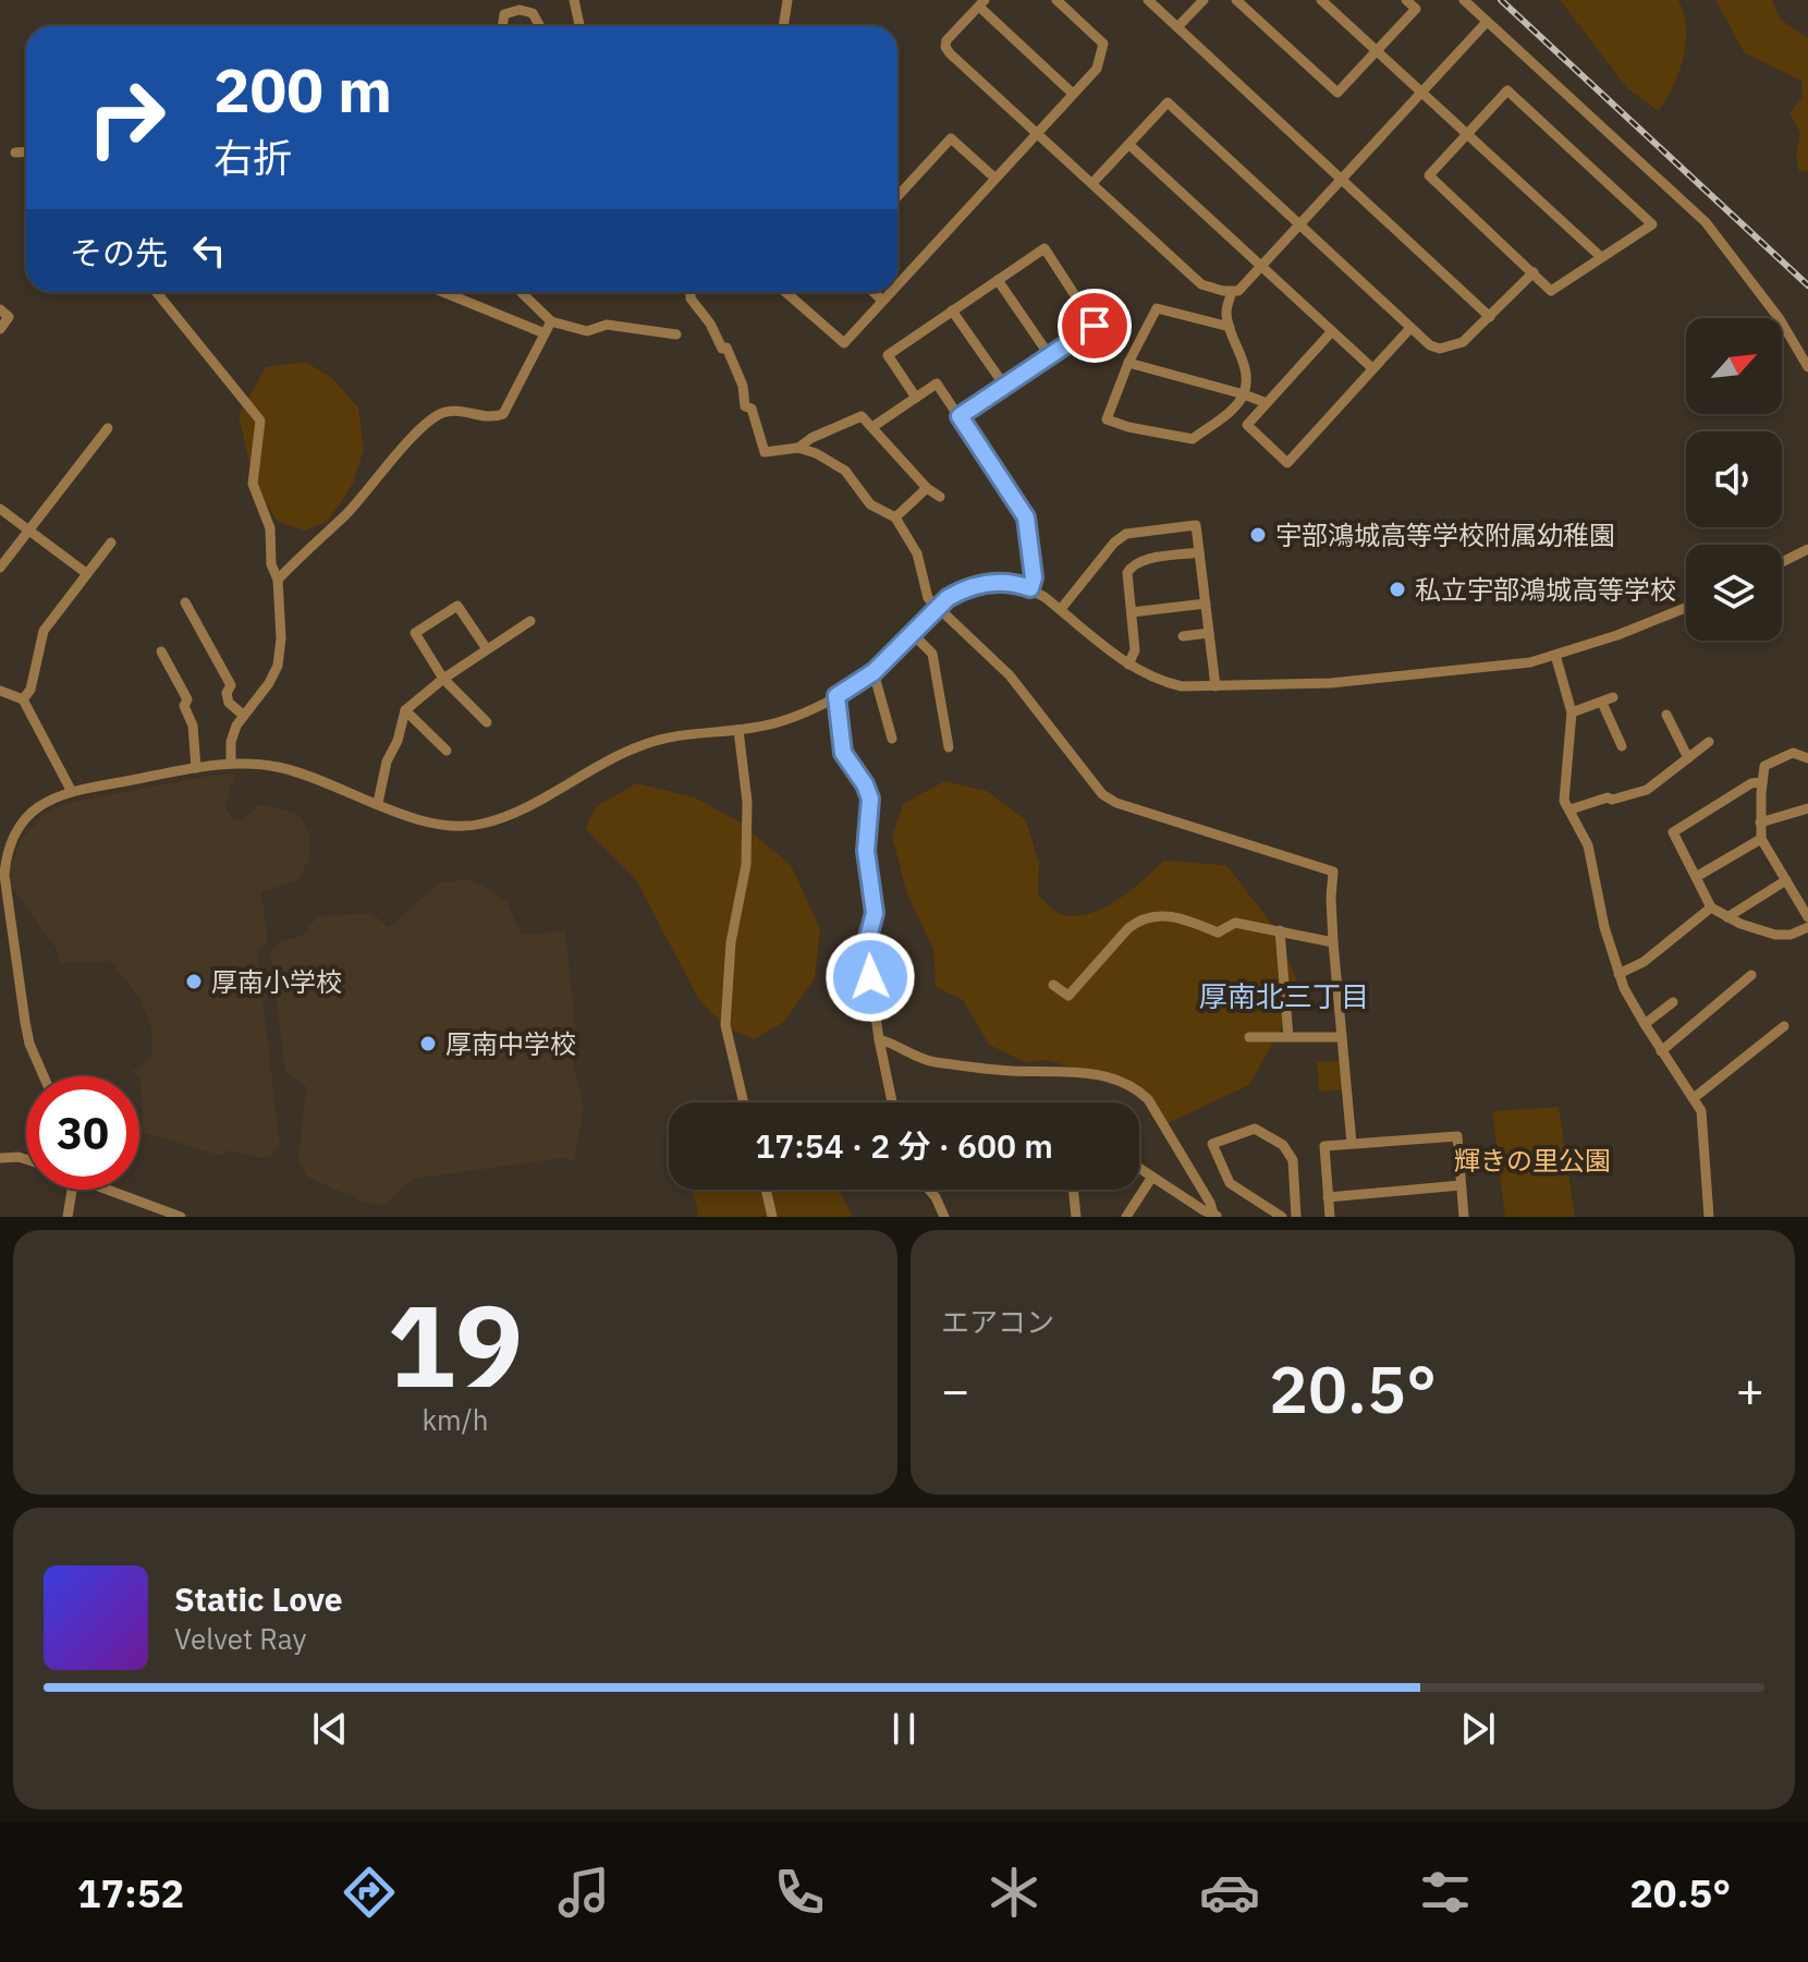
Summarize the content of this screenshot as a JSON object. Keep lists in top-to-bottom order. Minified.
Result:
{"districts":["厚南北三丁目"],"parks":["輝きの里公園"],"places":["宇部鴻城高等学校附属幼稚園","私立宇部鴻城高等学校","厚南小学校","厚南中学校"],"north":"top right","page":{"turn":["200 m","右折"],"then":"その先","limit":"30","trip":"17:54 · 2 分 · 600 m","tile":[["19","km/h"],"エアコン"],"heat":["−","20.5°","+"],"song":["Static Love","Velvet Ray"],"tabs":["17:52","20.5°"]}}
